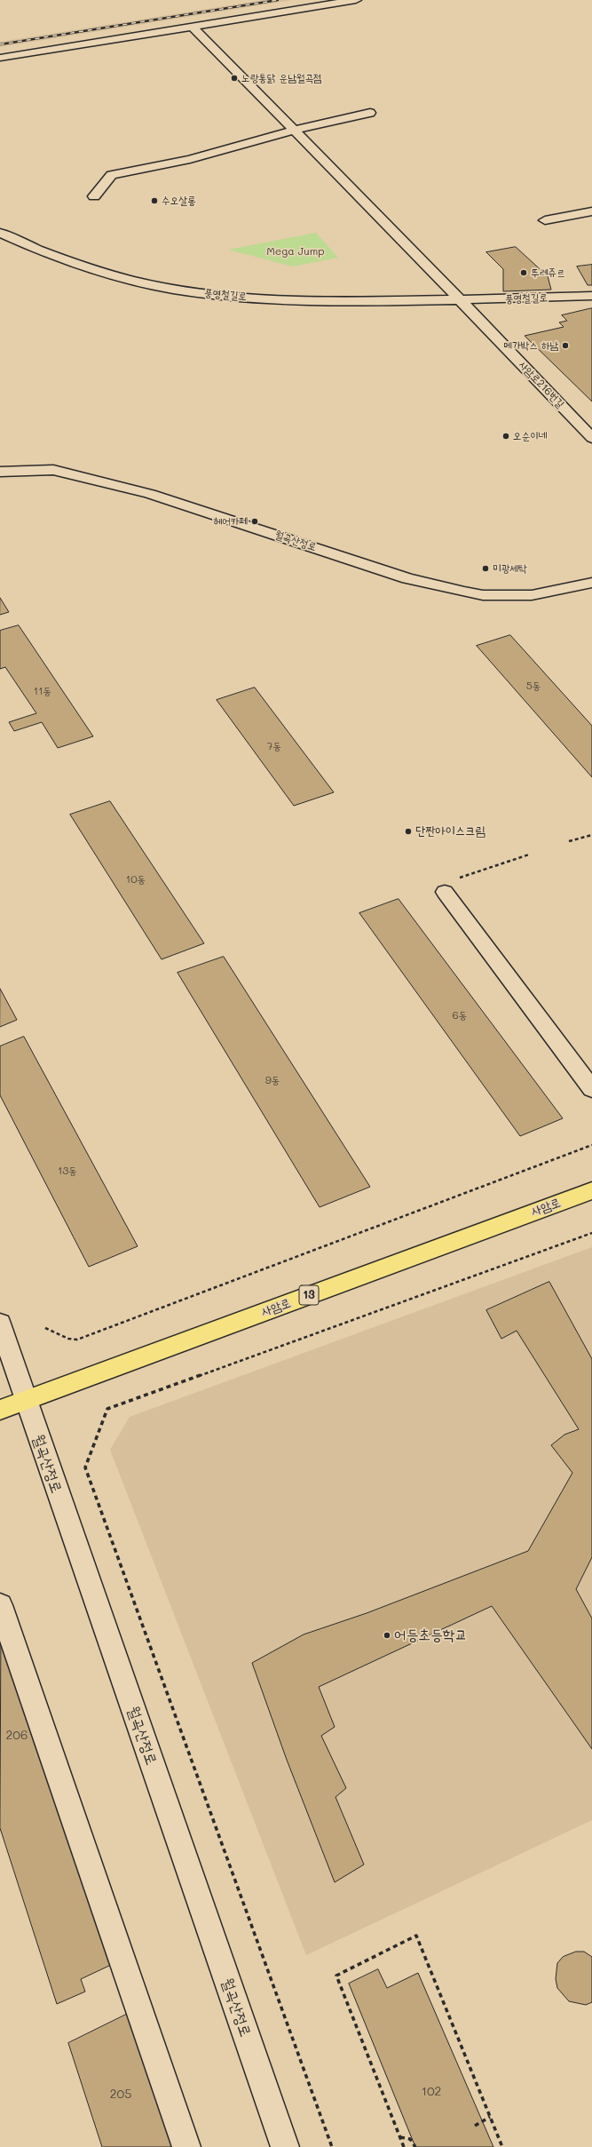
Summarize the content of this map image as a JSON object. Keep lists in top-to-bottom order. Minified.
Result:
{"streets":{"main road":["사암로","13"],"street":["풍영철길로","사암로216번길","월곡산정로"]},"crossings":[["풍영철길로","사암로216번길"],["월곡산정로","사암로"]],"parks":["Mega Jump"],"places":["노랑통닭 운남월곡점","수오살롱","뚜레쥬르","메가박스 하남","오순이네","헤어카페","미광세탁","단짠아이스크림","어등초등학교"],"house_numbers":["5동","11동","7동","10동","6동","9동","13동","206","102","205"]}
